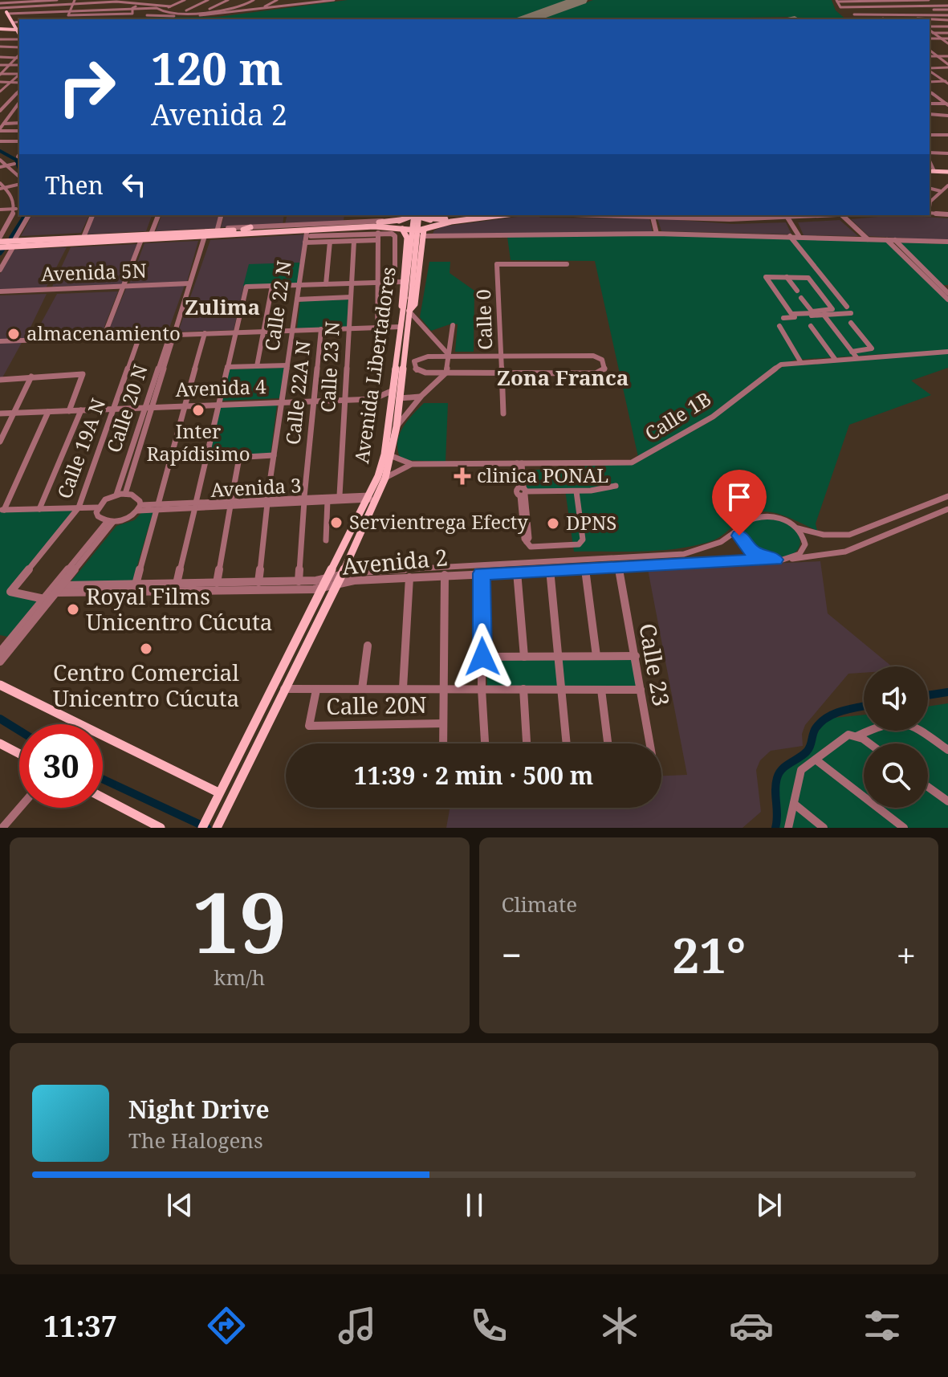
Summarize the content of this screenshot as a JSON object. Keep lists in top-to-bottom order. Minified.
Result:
{"streets":{"main road":["Avenida Libertadores"],"street":["Avenida 5N","Calle 22 N","Calle 0","Calle 23 N","Avenida 4","Calle 22A N","Calle 20 N","Calle 1B","Calle 19A N","Avenida 3","Avenida 2","Calle 23","Calle 20N"]},"crossings":[["Avenida 5N","Calle 20 N"],["Calle 22 N","Avenida 4"],["Calle 22 N","Avenida 3"],["Calle 22 N","Avenida 2"],["Avenida Libertadores","Avenida 4"],["Avenida Libertadores","Calle 1B"],["Avenida Libertadores","Avenida 3"],["Avenida Libertadores","Avenida 2"],["Calle 23 N","Avenida 4"],["Calle 23 N","Avenida 3"],["Avenida 4","Calle 22A N"],["Avenida 4","Calle 20 N"],["Avenida 4","Calle 19A N"],["Calle 22A N","Avenida 3"],["Calle 22A N","Avenida 2"],["Calle 20 N","Avenida 3"],["Avenida 2","Calle 23"]],"districts":["Zulima","Zona Franca"],"places":{"other":["almacenamiento","Inter Rapídisimo","Servientrega Efecty","DPNS","Royal Films Unicentro Cúcuta","Centro Comercial Unicentro Cúcuta"],"health":["clinica PONAL"]},"page":{"turn":["120 m","Avenida 2"],"then":"Then","limit":"30","trip":"11:39 · 2 min · 500 m","tile":[["19","km/h"],"Climate"],"heat":["−","21°","+"],"song":["Night Drive","The Halogens"],"tabs":"11:37"}}
